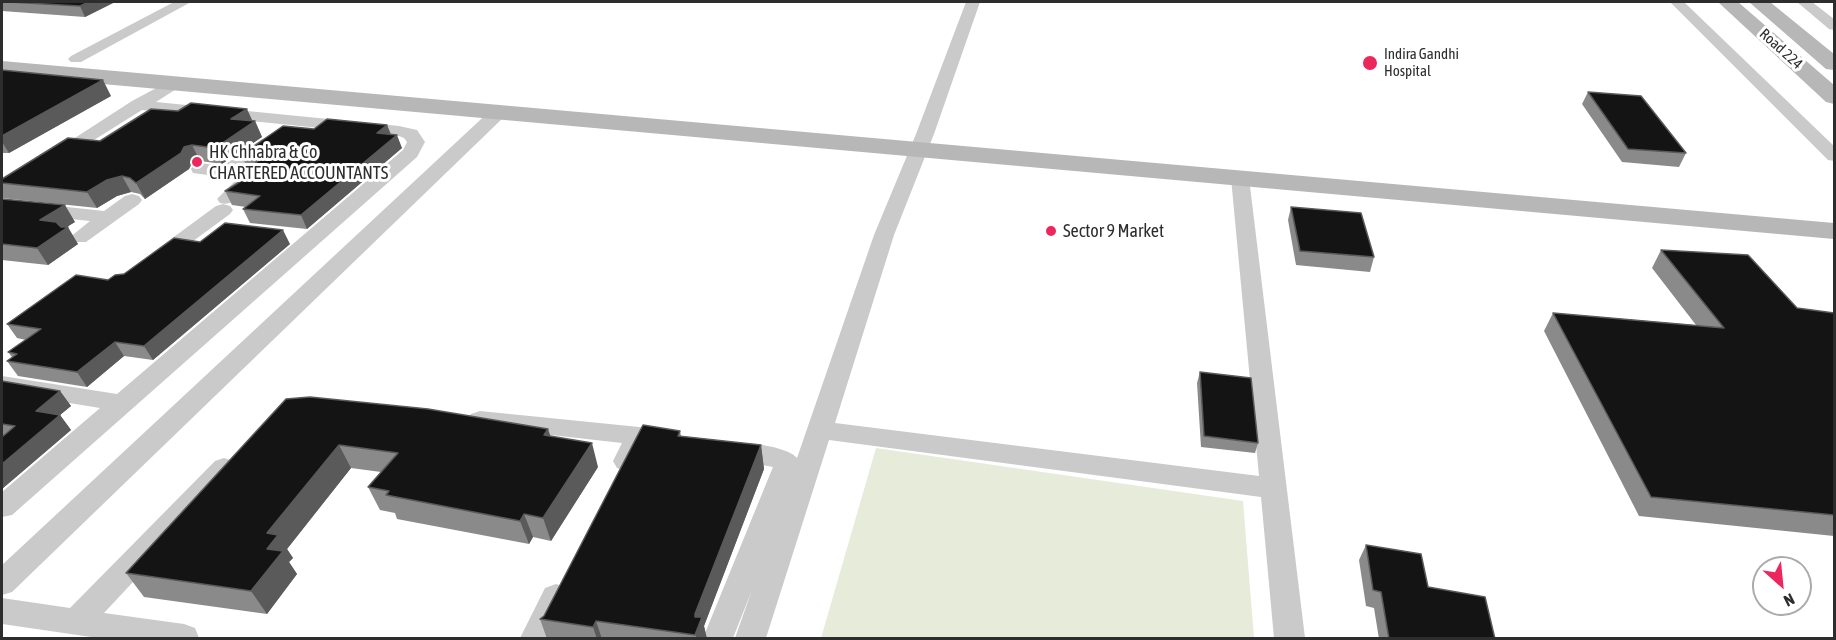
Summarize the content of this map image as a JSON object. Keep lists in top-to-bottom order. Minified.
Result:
{"streets":{"street":["Road 224"]},"places":["Indira Gandhi Hospital","HK Chhabra & Co CHARTERED ACCOUNTANTS","Sector 9 Market"],"north":"bottom right"}
